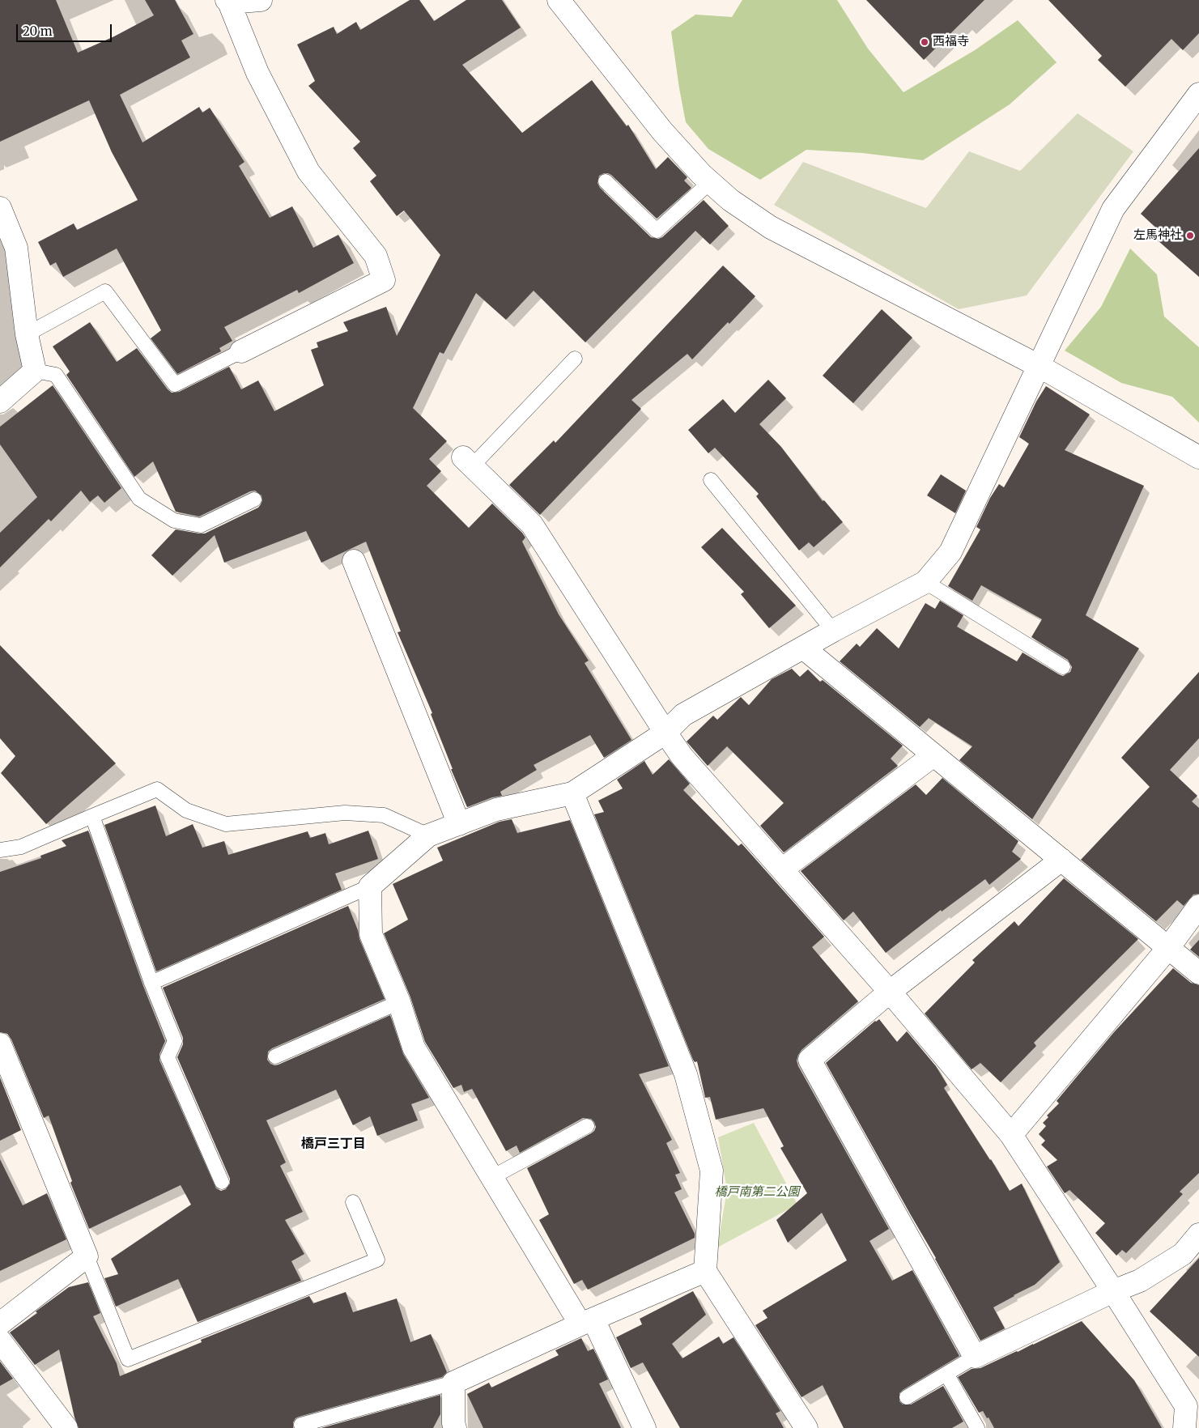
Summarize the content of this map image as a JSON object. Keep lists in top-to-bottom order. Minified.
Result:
{"districts":["橋戸三丁目"],"parks":["橋戸南第二公園"],"places":["西福寺","左馬神社"],"scale_bar":"20 m"}
